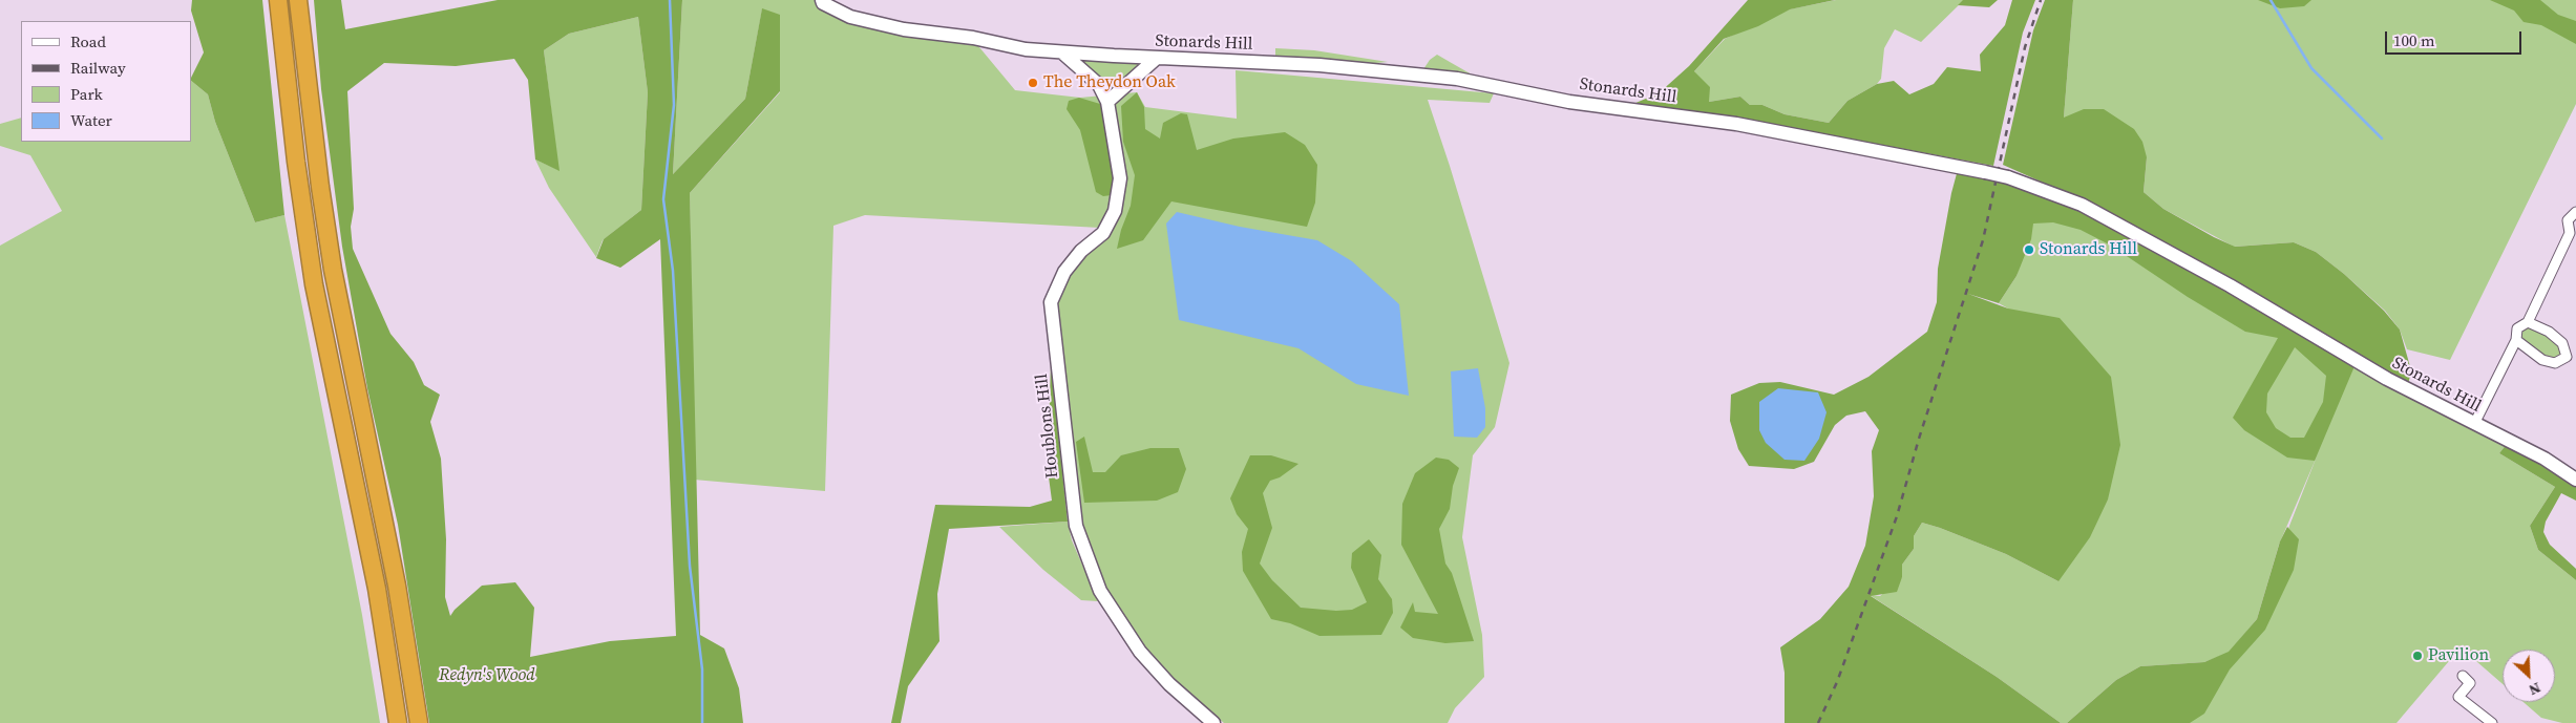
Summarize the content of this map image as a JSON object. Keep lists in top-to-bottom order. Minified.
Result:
{"streets":{"street":["Stonards Hill","Houblons Hill"]},"crossings":[["Stonards Hill","Houblons Hill"]],"parks":["Redyn's Wood"],"places":["The Theydon Oak","Stonards Hill","Pavilion"],"legend":["Road","Railway","Park","Water"],"scale_bar":"100 m","north":"bottom right"}
